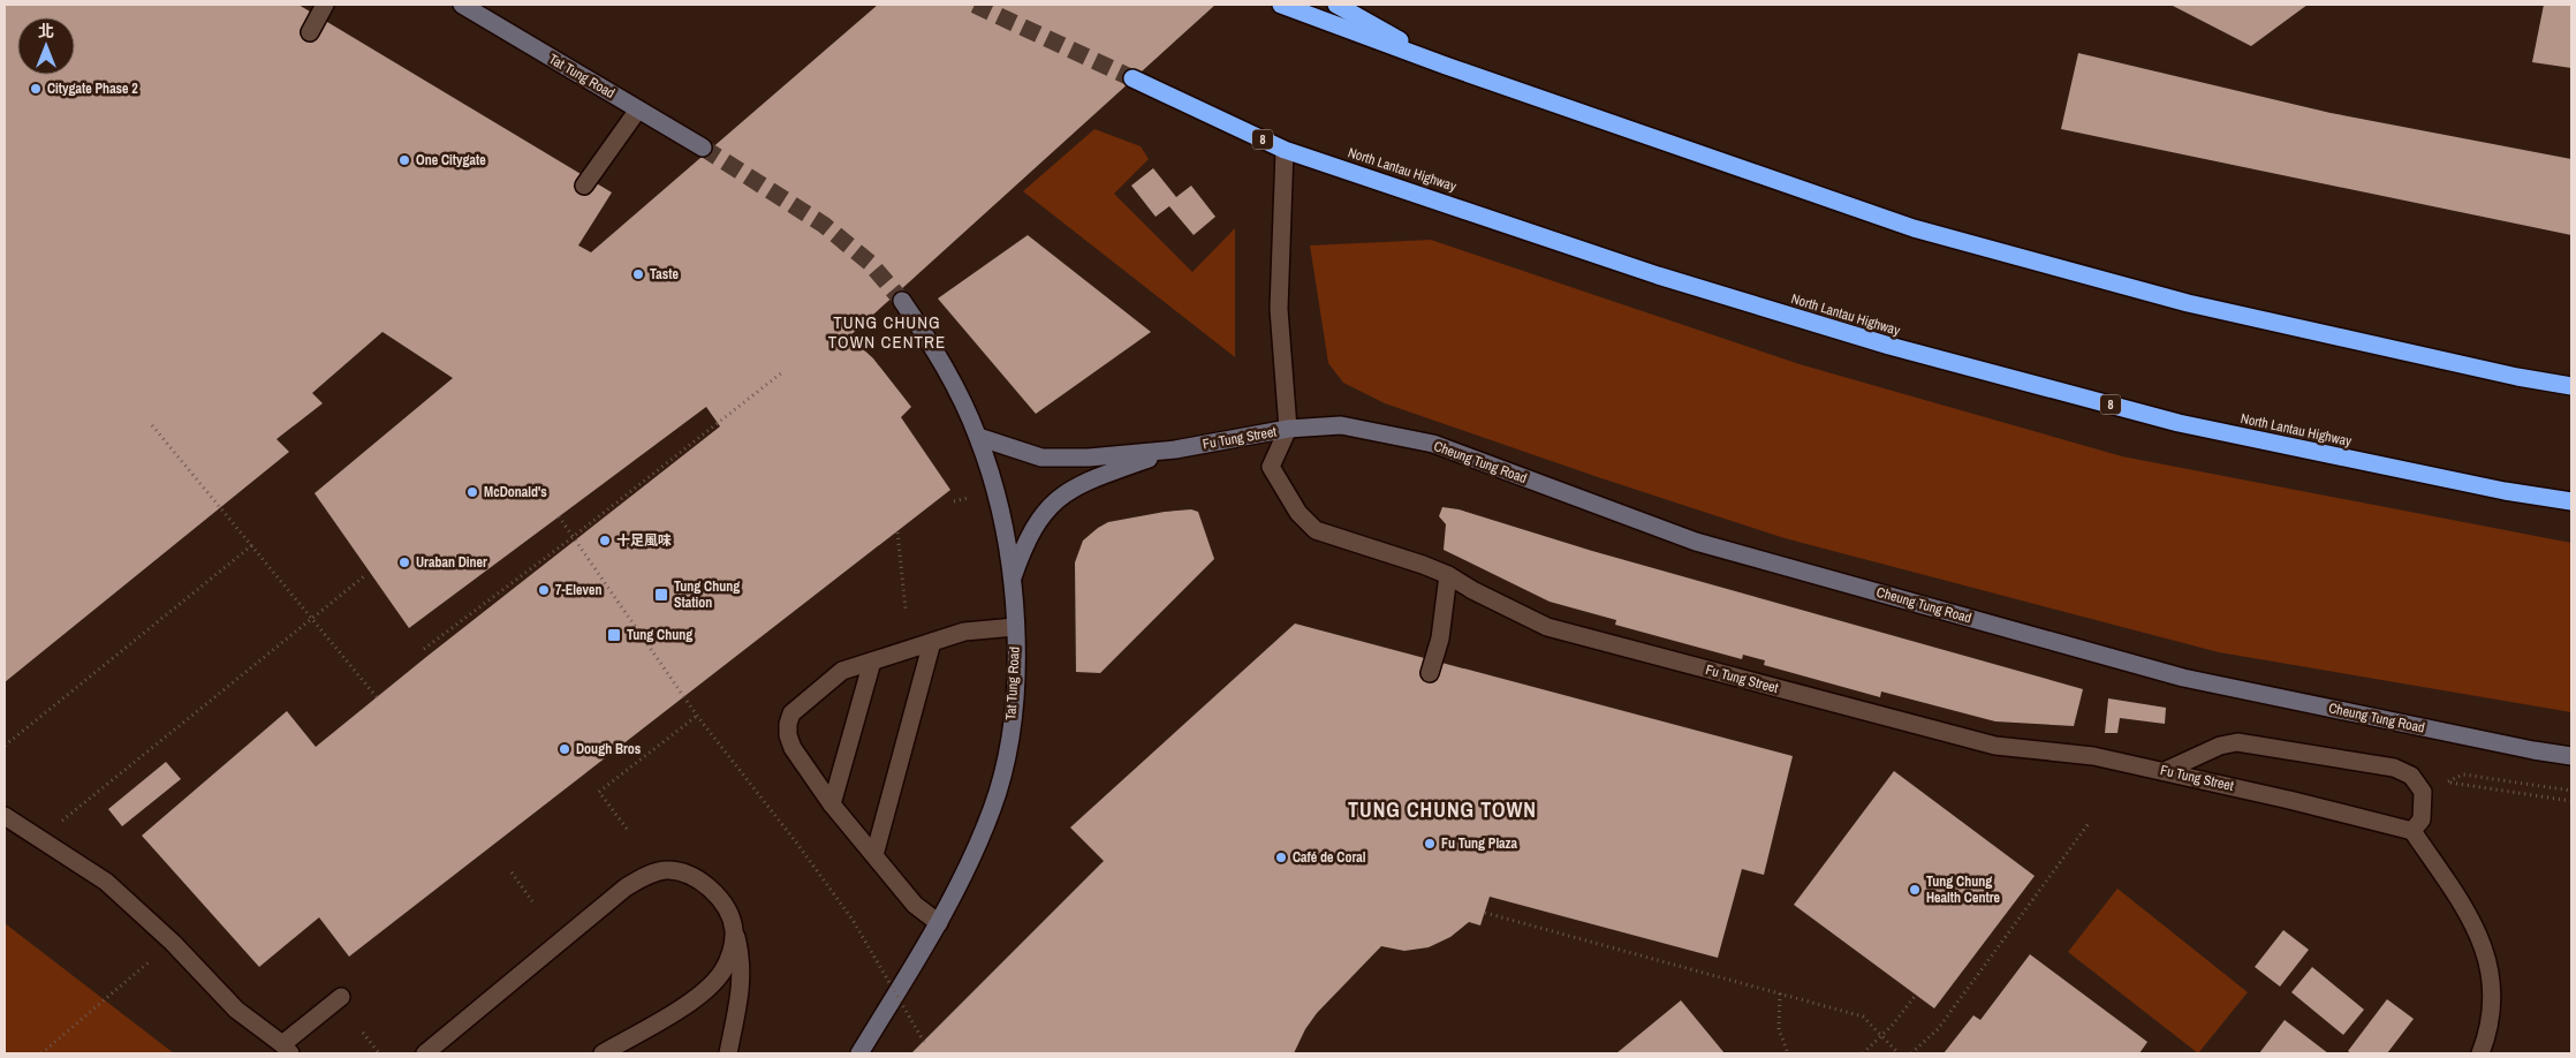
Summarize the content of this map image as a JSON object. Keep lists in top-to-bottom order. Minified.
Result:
{"streets":{"highway":["8","North Lantau Highway"],"main road":["Tat Tung Road","Fu Tung Street","Cheung Tung Road"]},"crossings":[["Tat Tung Road","Fu Tung Street"],["Fu Tung Street","Cheung Tung Road"]],"districts":["TUNG CHUNG TOWN CENTRE","TUNG CHUNG TOWN"],"places":{"other":["Citygate Phase 2","One Citygate","Taste","McDonald's","十足風味","Uraban Diner","7-Eleven","Dough Bros","Fu Tung Plaza","Café de Coral","Tung Chung Health Centre"],"transit":["Tung Chung Station","Tung Chung"]},"north":"top"}
